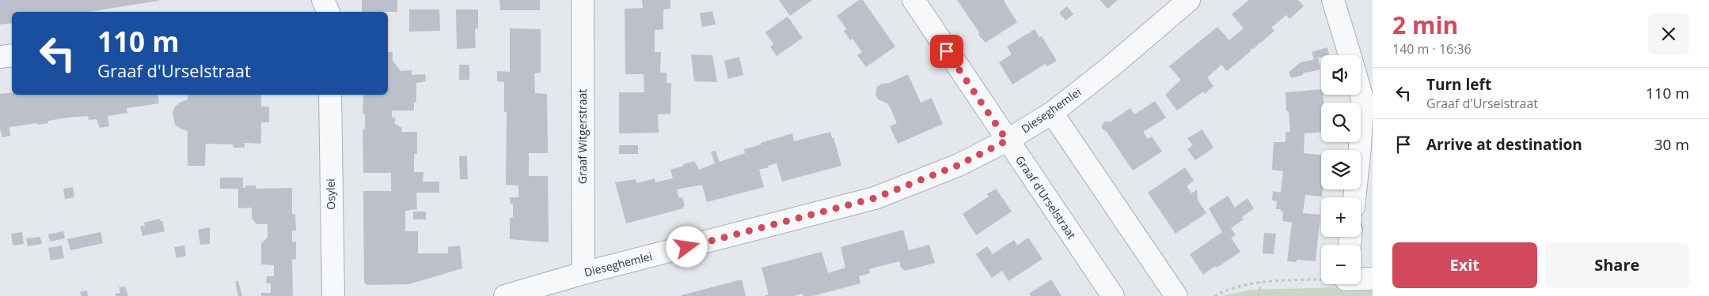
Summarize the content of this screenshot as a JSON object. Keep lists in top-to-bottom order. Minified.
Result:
{"streets":{"street":["Dieseghemlei","Graaf Witgerstraat","Osylei","Graaf d'Urselstraat"]},"crossings":[["Dieseghemlei","Graaf Witgerstraat"],["Dieseghemlei","Graaf d'Urselstraat"]],"page":{"heading":["2 min","140 m · 16:36"],"turn":["110 m","Graaf d'Urselstraat"],"map_buttons":["+","−"],"list":[{"name":"Turn left","note":"Graaf d'Urselstraat","value":"110 m"},{"name":"Arrive at destination","value":"30 m"}],"buttons":["Exit","Share"]}}
